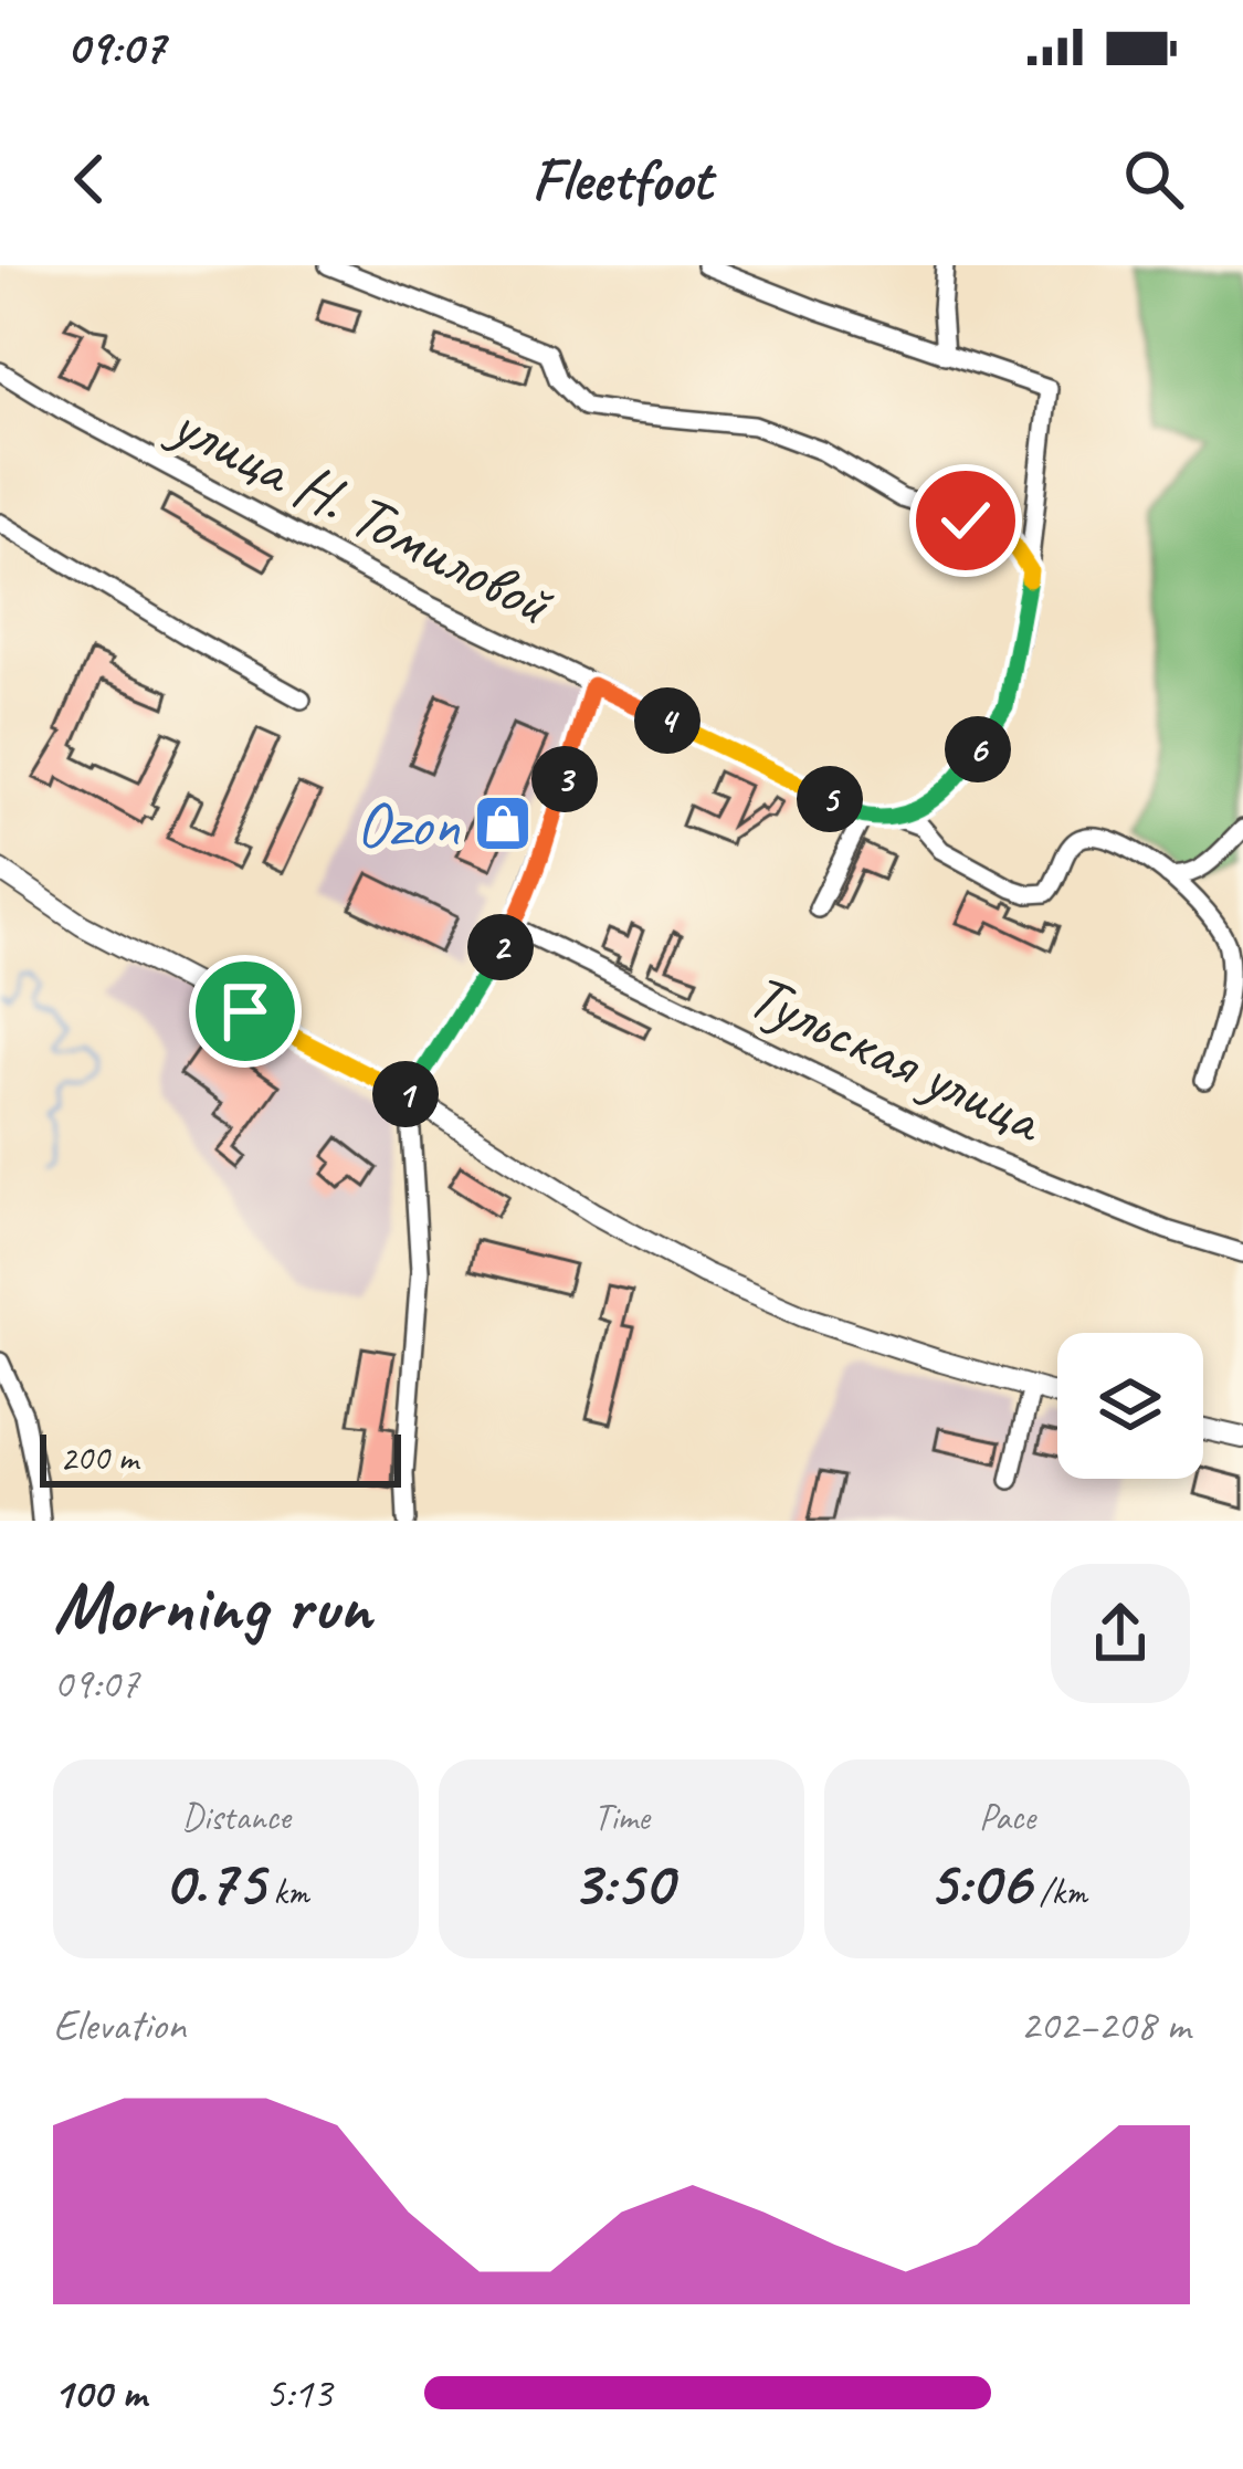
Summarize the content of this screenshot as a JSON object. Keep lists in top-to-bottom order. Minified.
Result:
{"streets":{"street":["улица Н. Томиловой","Тульская улица"]},"places":{"shop":["Ozon"]},"scale_bar":"200 m","page":{"status":"09:07","header":"Fleetfoot","pins":["4","6","3","5","2","1"],"scale":"200 m","heading":["Morning run","09:07"],"stats":[["Distance","0.75 km"],["Time","3:50"],["Pace","5:06 /km"]],"chart":["Elevation","202–208 m"],"list":[{"name":"100 m","note":"5:13"}]}}
